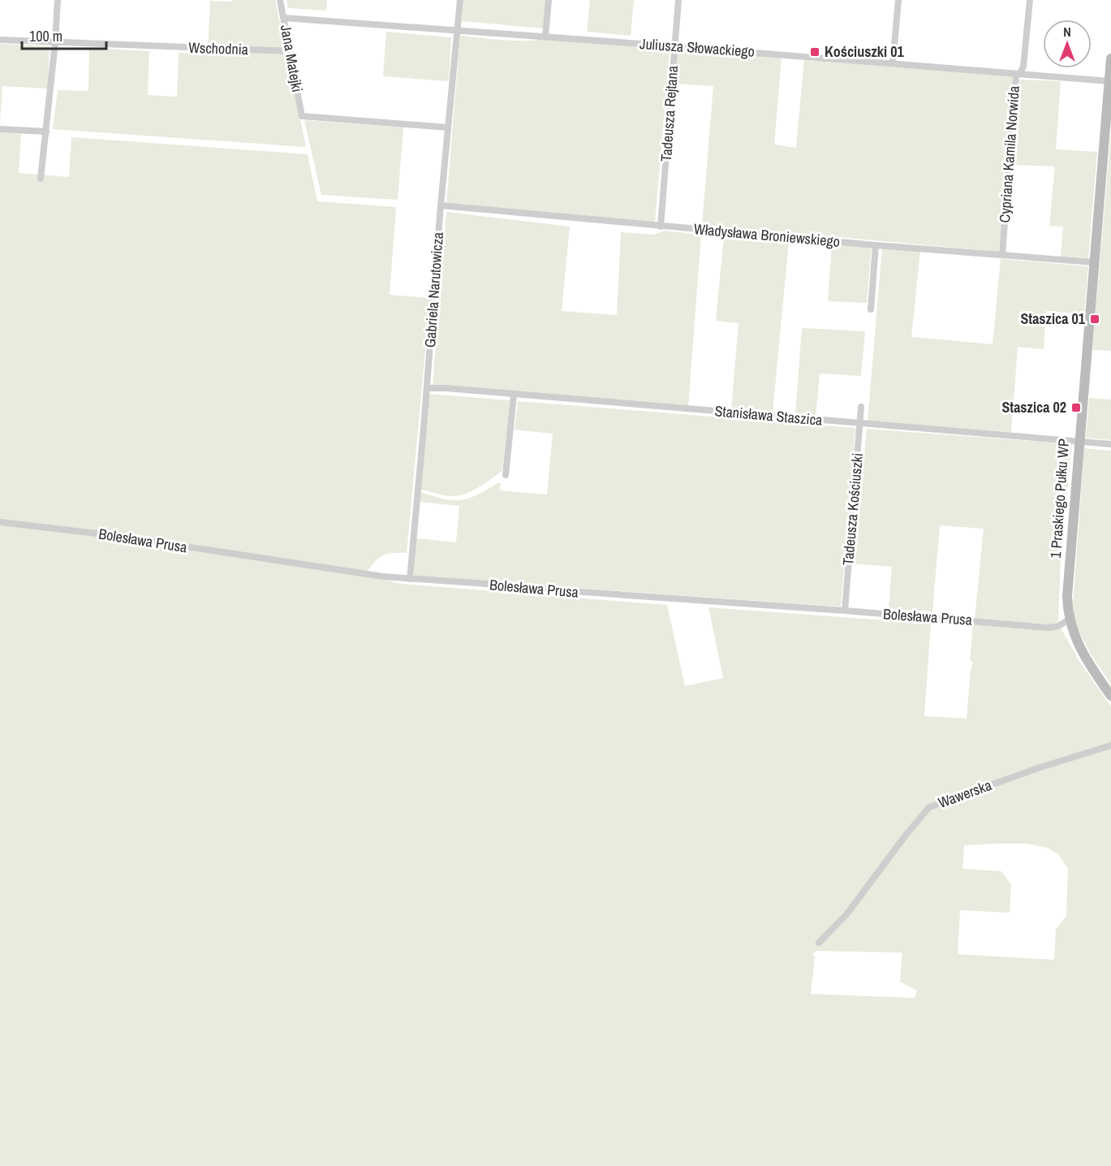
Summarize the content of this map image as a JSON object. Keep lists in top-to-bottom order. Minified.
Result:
{"streets":{"street":["Juliusza Słowackiego","Wschodnia","Jana Matejki","Tadeusza Rejtana","Cypriana Kamila Norwida","Władysława Broniewskiego","Gabriela Narutowicza","Stanisława Staszica","1 Praskiego Pułku WP","Tadeusza Kościuszki","Bolesława Prusa","Wawerska"]},"crossings":[["Juliusza Słowackiego","Jana Matejki"],["Juliusza Słowackiego","Tadeusza Rejtana"],["Juliusza Słowackiego","Cypriana Kamila Norwida"],["Juliusza Słowackiego","Gabriela Narutowicza"],["Juliusza Słowackiego","1 Praskiego Pułku WP"],["Wschodnia","Jana Matejki"],["Jana Matejki","Gabriela Narutowicza"],["Tadeusza Rejtana","Władysława Broniewskiego"],["Cypriana Kamila Norwida","Władysława Broniewskiego"],["Władysława Broniewskiego","Gabriela Narutowicza"],["Władysława Broniewskiego","1 Praskiego Pułku WP"],["Gabriela Narutowicza","Stanisława Staszica"],["Gabriela Narutowicza","Bolesława Prusa"],["Stanisława Staszica","1 Praskiego Pułku WP"],["Stanisława Staszica","Tadeusza Kościuszki"],["1 Praskiego Pułku WP","Bolesława Prusa"],["Tadeusza Kościuszki","Bolesława Prusa"]],"places":{"transit":["Kościuszki 01","Staszica 01","Staszica 02"]},"scale_bar":"100 m","north":"top"}
